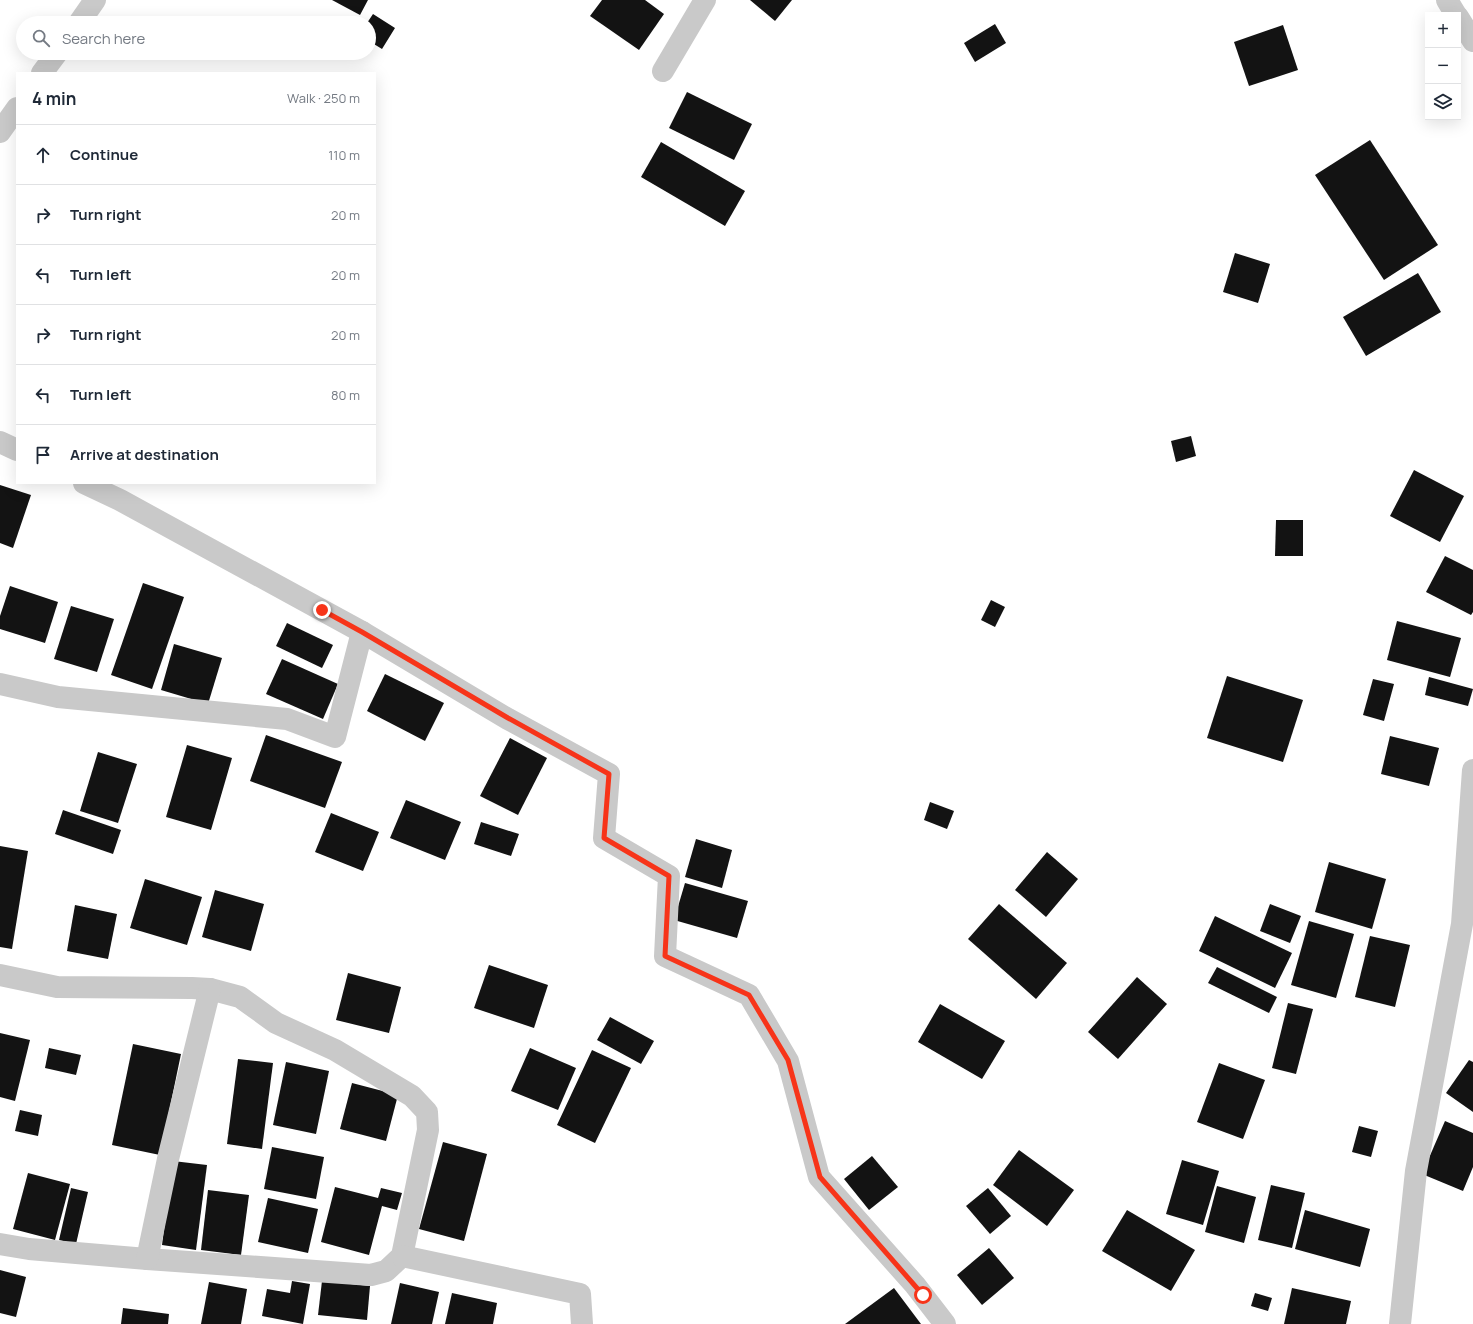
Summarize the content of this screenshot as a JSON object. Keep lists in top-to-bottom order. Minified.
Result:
{"page":{"map_buttons":["+","−"],"search":"Search here","heading":["4 min","Walk · 250 m"],"list":[["Continue","110 m"],["Turn right","20 m"],["Turn left","20 m"],["Turn right","20 m"],["Turn left","80 m"],"Arrive at destination"]}}
